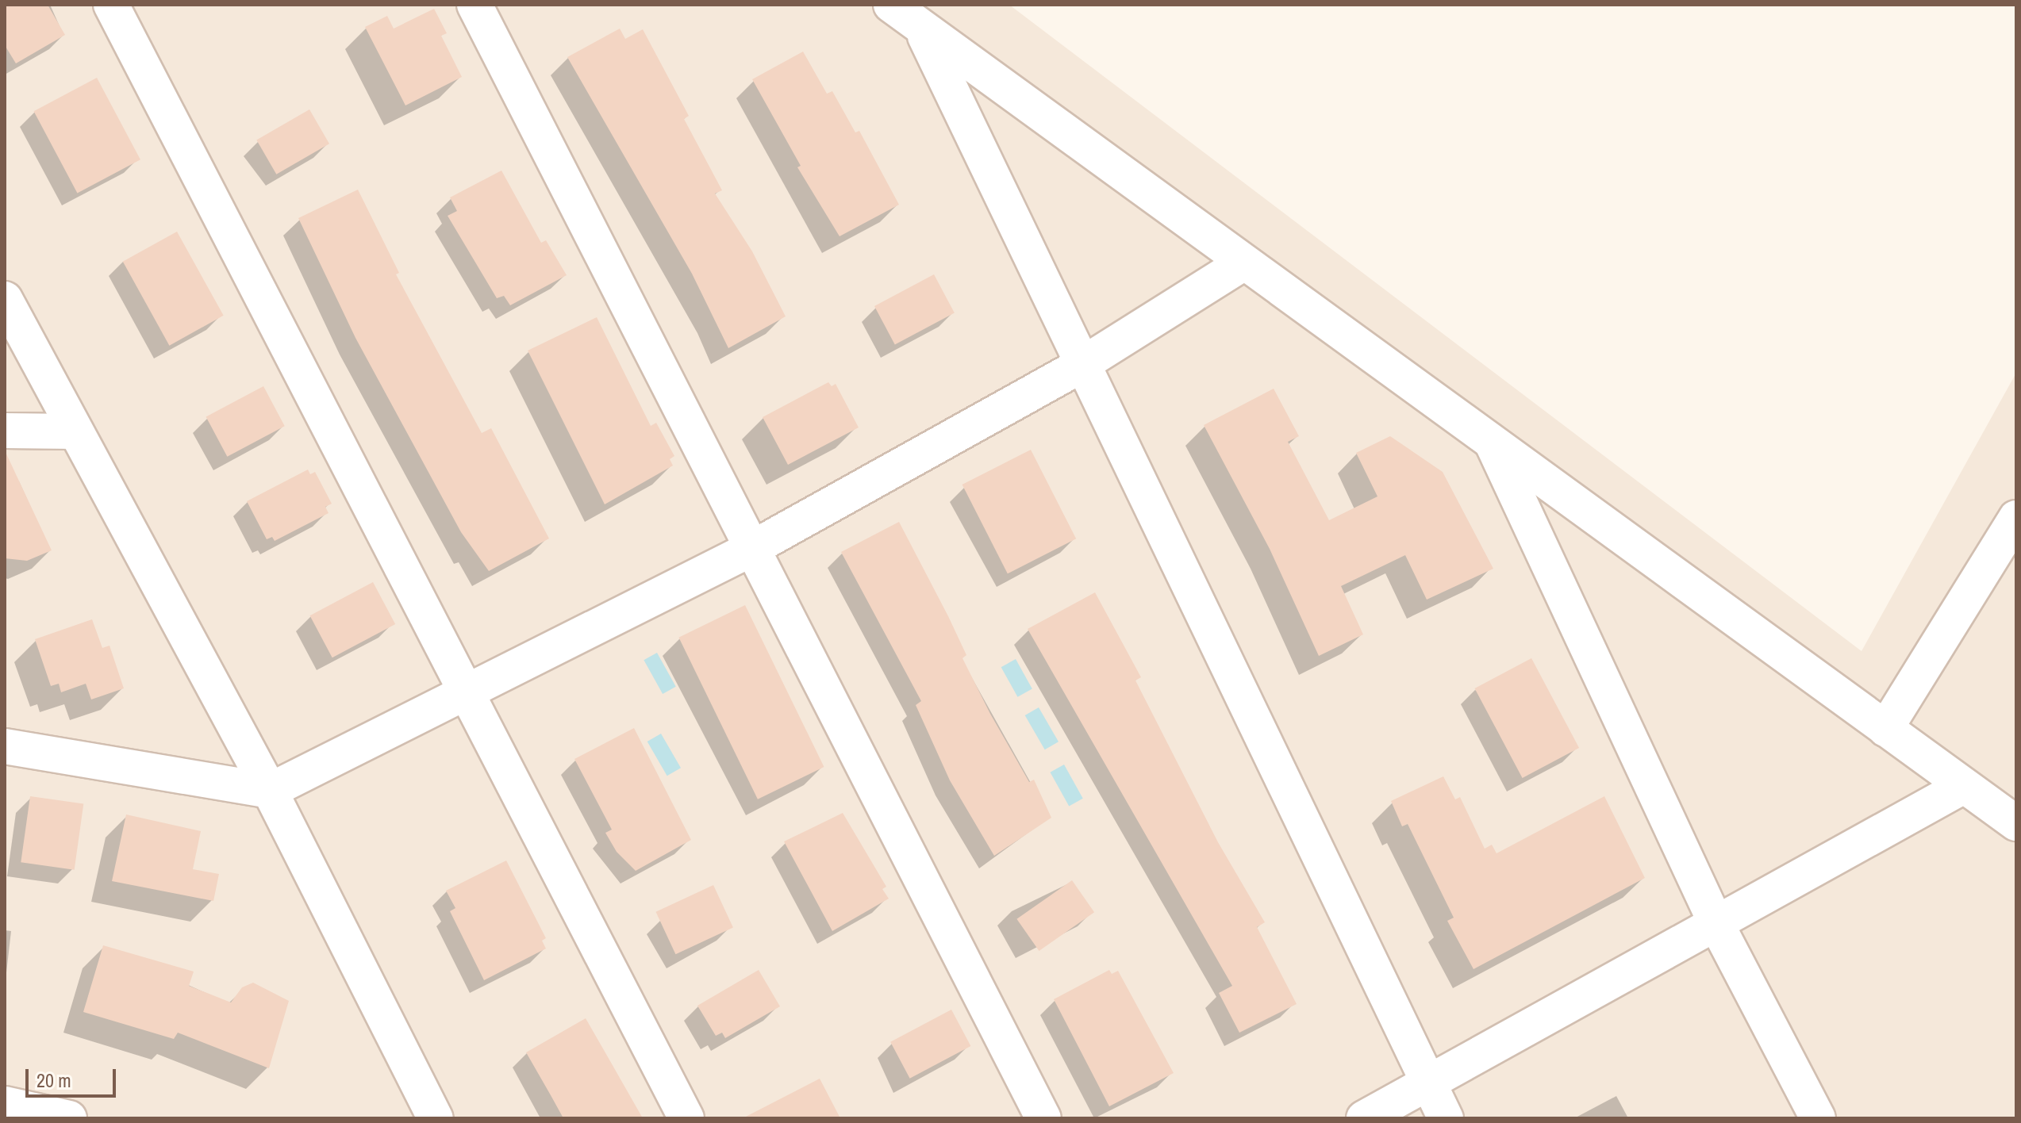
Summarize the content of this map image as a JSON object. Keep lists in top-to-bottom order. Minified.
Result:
{"scale_bar":"20 m"}
